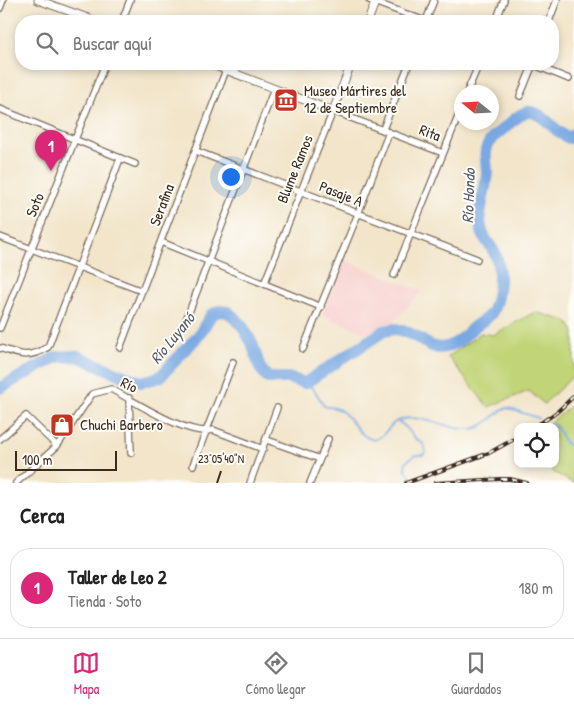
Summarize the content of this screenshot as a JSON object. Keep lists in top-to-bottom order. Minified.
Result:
{"streets":{"street":["Rita","Blume Ramos","Pasaje A","Soto","Serafina","Río"]},"crossings":[["Rita","Blume Ramos"],["Rita","Serafina"],["Blume Ramos","Pasaje A"],["Pasaje A","Serafina"]],"water":["Río Hondo","Río Luyanó"],"places":{"museum":["Museo Mártires del 12 de Septiembre"],"shop":["Chuchi Barbero"]},"scale_bar":"100 m","north":"left","page":{"search":"Buscar aquí","pins":"1","scale":"100 m","heading":"Cerca","list":[{"mark":"1","name":"Taller de Leo 2","note":"Tienda · Soto","value":"180 m"}],"nav":["Mapa","Cómo llegar","Guardados"]},"coordinates":["23°05'40\"N"]}
